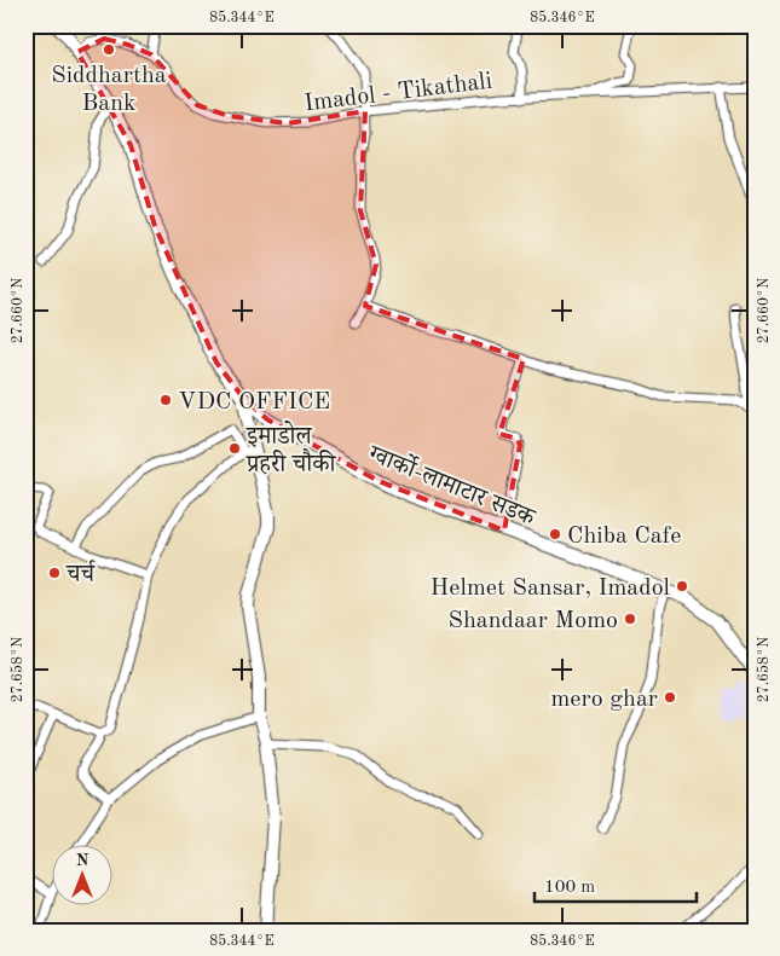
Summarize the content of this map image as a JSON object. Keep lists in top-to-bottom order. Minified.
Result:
{"streets":{"main road":["ग्वार्को-लामाटार सडक"],"street":["Imadol - Tikathali"]},"crossings":[["Imadol - Tikathali","ग्वार्को-लामाटार सडक"]],"places":["Siddhartha Bank","VDC OFFICE","इमाडोल प्रहरी चौकी","Chiba Cafe","चर्च","Helmet Sansar, Imadol","Shandaar Momo","mero ghar"],"scale_bar":"100 m","north":"top","coordinates":["85.344°E","85.346°E","27.660°N","27.658°N"]}
